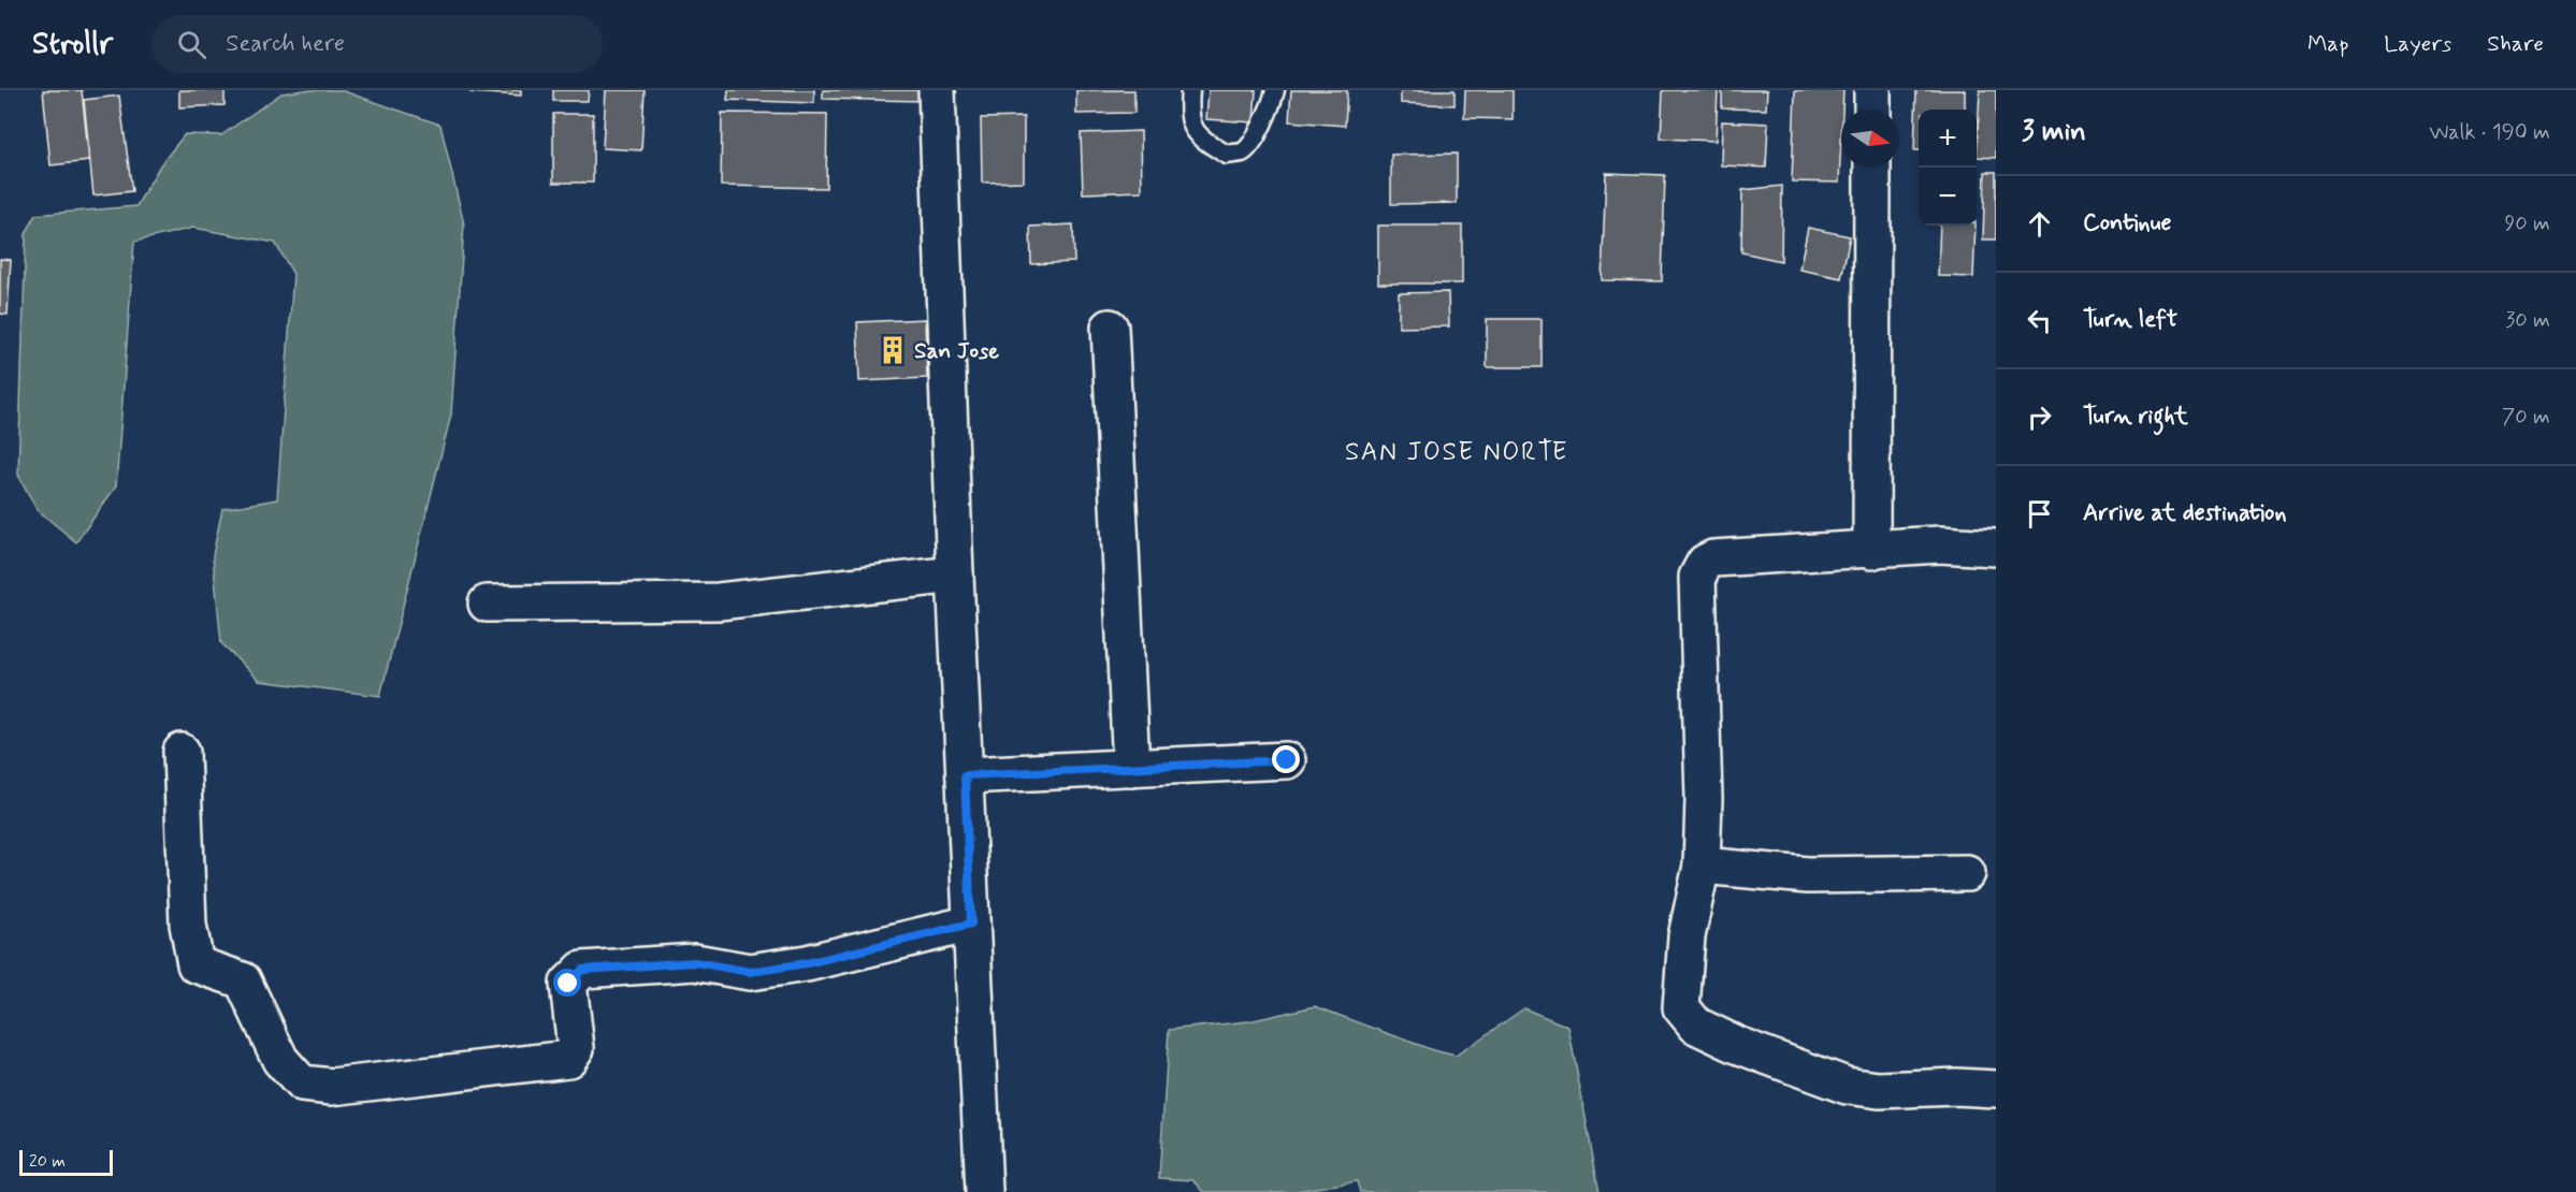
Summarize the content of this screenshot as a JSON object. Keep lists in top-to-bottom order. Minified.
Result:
{"districts":["SAN JOSE NORTE"],"places":{"building":["San Jose"]},"scale_bar":"20 m","north":"right","page":{"header":"Strollr","search":"Search here","nav":["Map","Layers","Share"],"heading":["3 min","Walk · 190 m"],"map_buttons":["+","−"],"list":[["Continue","90 m"],["Turn left","30 m"],["Turn right","70 m"],"Arrive at destination"],"scale":"20 m"}}
